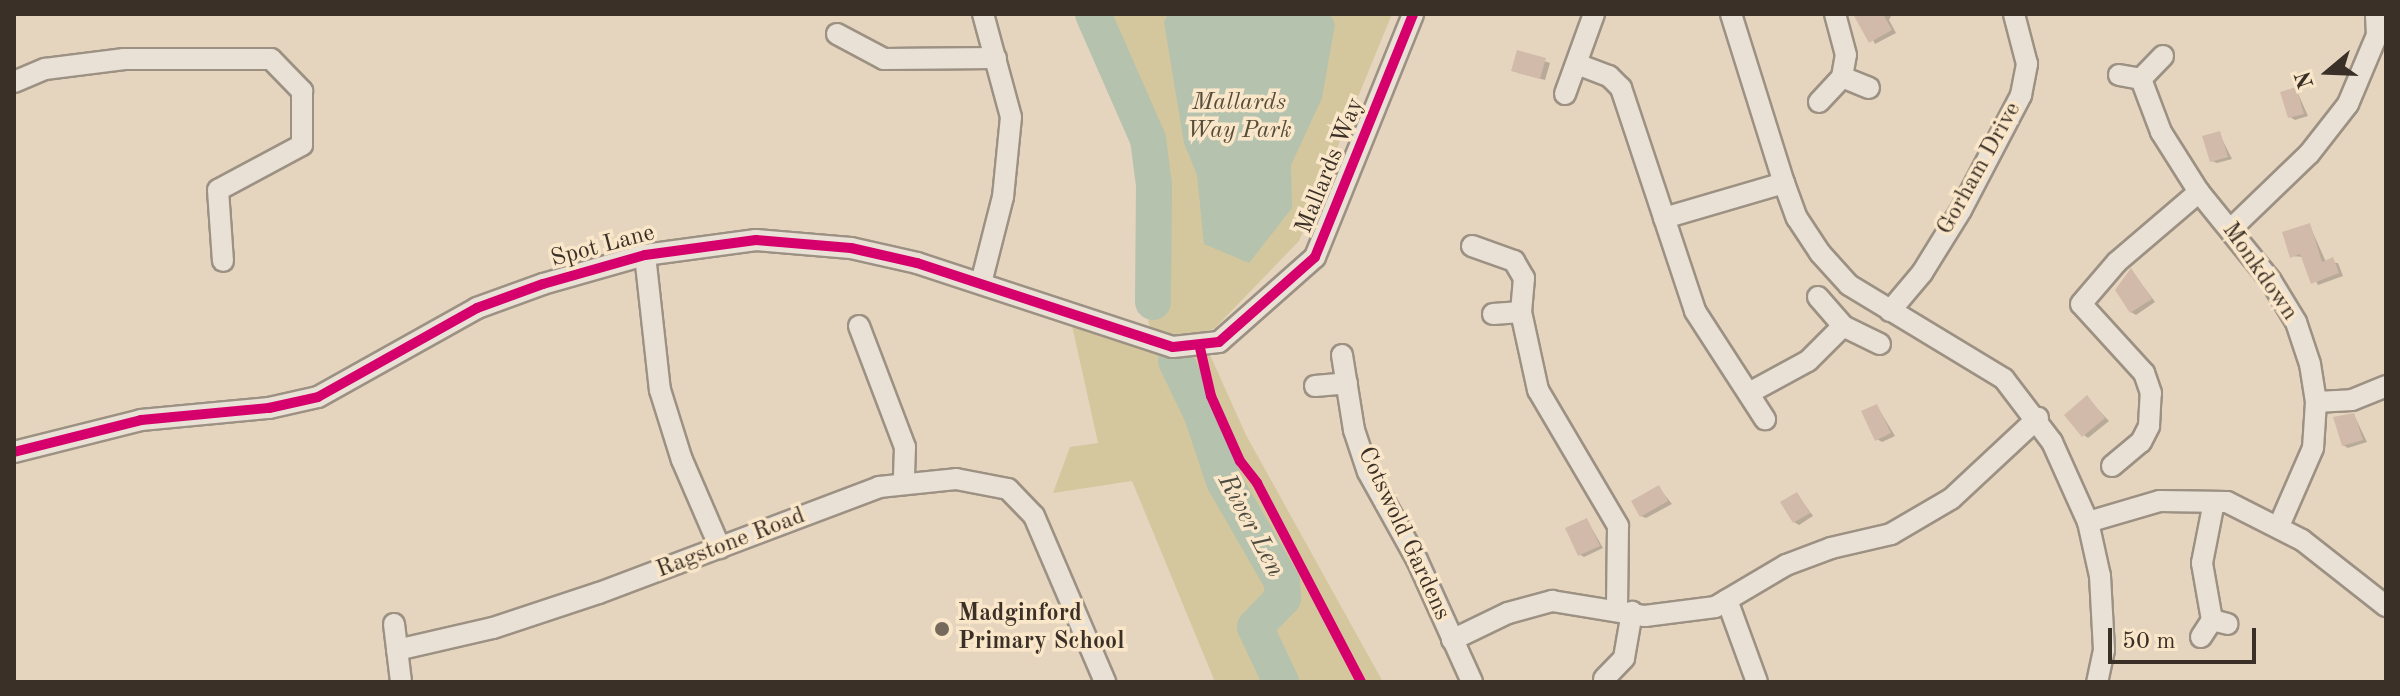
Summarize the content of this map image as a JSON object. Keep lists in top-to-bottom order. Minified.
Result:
{"streets":{"street":["Mallards Way","Gorham Drive","Spot Lane","Monkdown","Cotswold Gardens","Ragstone Road"]},"crossings":[["Mallards Way","Spot Lane"]],"water":["River Len"],"parks":["Mallards Way Park"],"places":["Madginford Primary School"],"scale_bar":"50 m","north":"left"}
